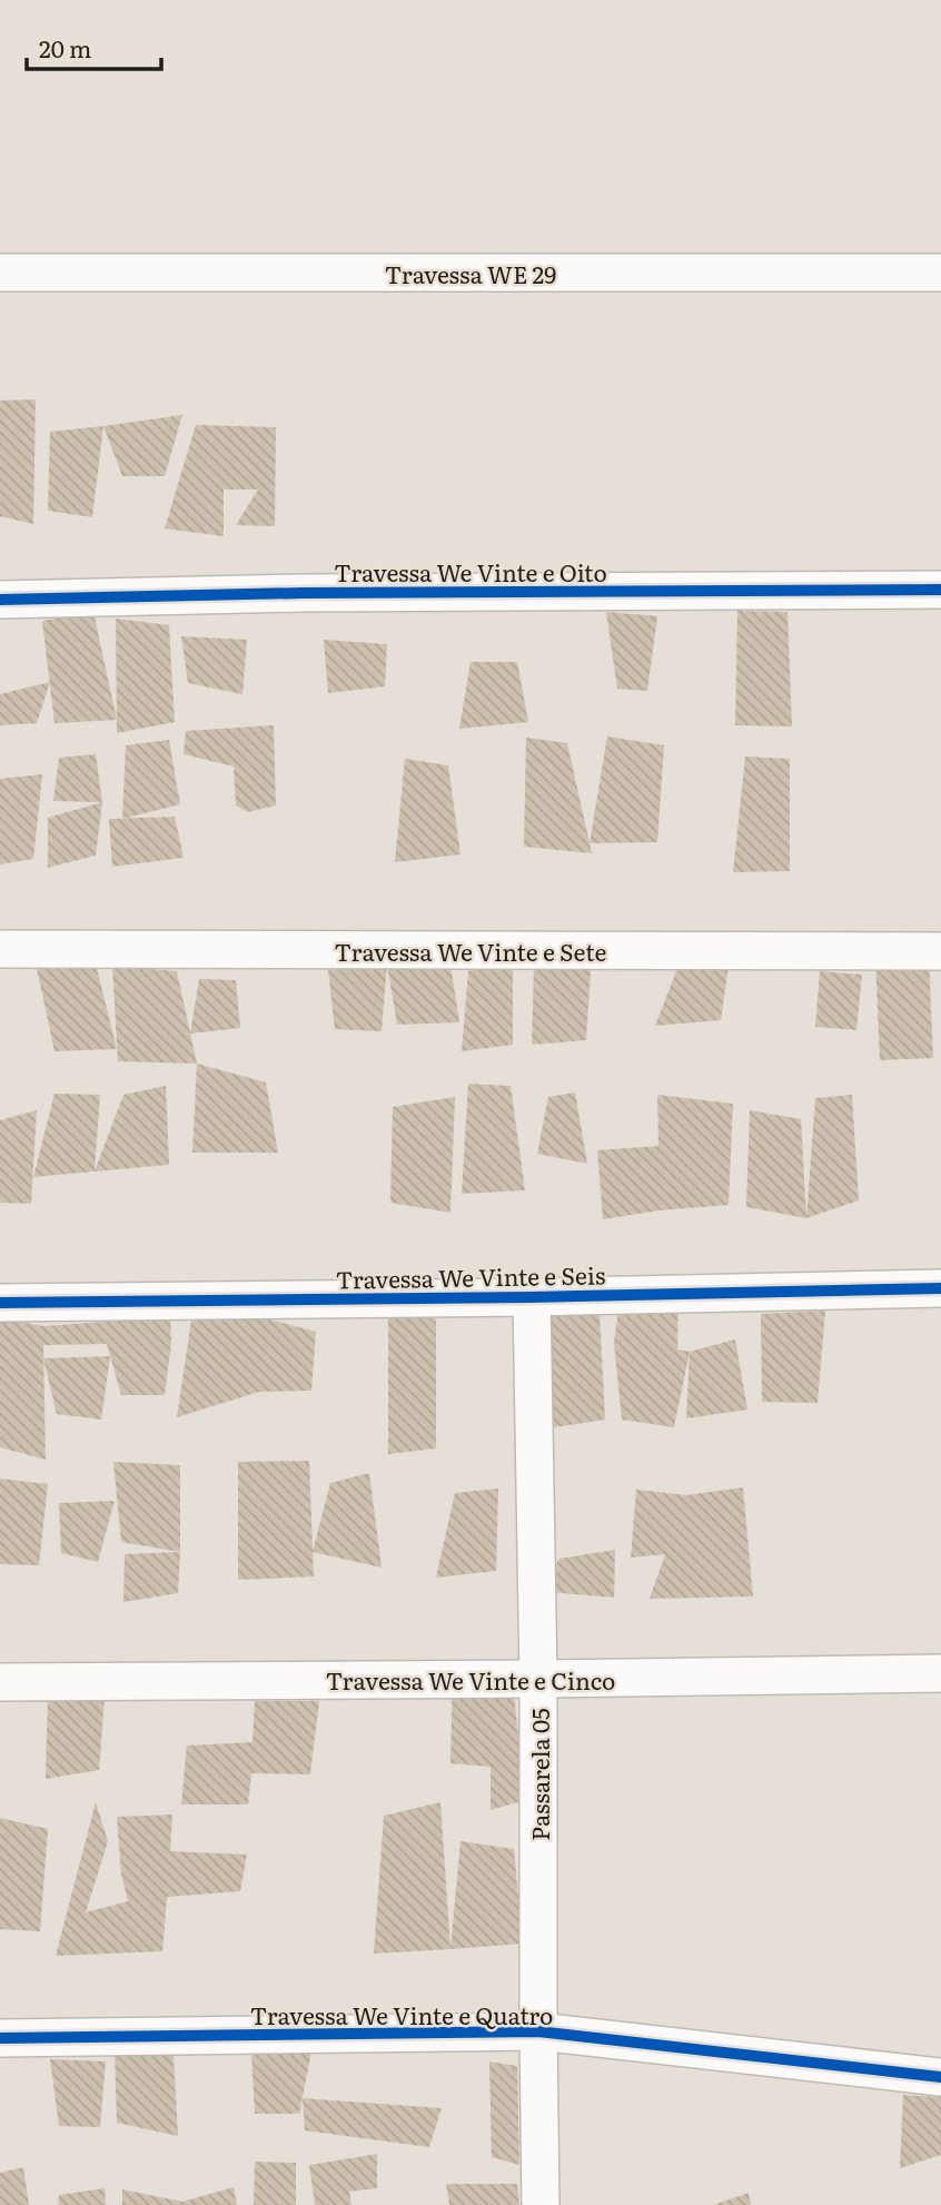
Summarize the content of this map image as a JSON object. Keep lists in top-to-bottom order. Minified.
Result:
{"streets":{"street":["Travessa WE 29","Travessa We Vinte e Oito","Travessa We Vinte e Sete","Travessa We Vinte e Seis","Travessa We Vinte e Cinco","Passarela 05","Travessa We Vinte e Quatro"]},"crossings":[["Travessa We Vinte e Seis","Passarela 05"],["Travessa We Vinte e Cinco","Passarela 05"],["Passarela 05","Travessa We Vinte e Quatro"]],"scale_bar":"20 m"}
